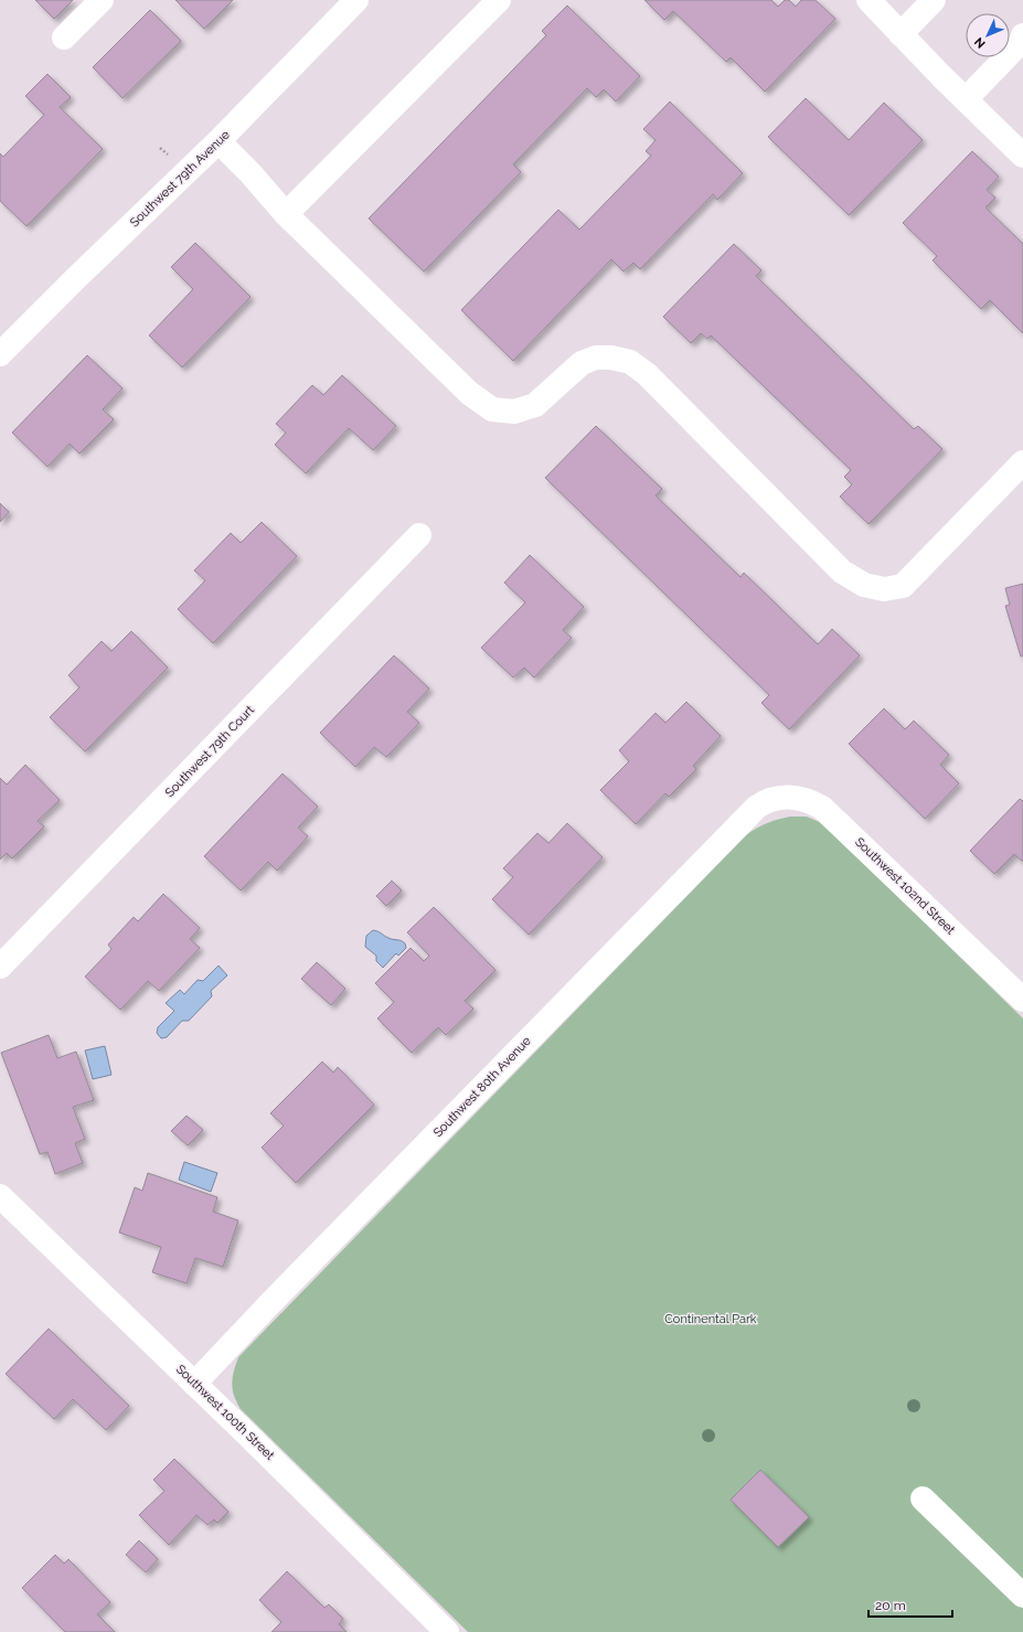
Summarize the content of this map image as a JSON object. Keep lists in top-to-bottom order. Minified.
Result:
{"streets":{"street":["Southwest 79th Avenue","Southwest 79th Court","Southwest 102nd Street","Southwest 80th Avenue","Southwest 100th Street"]},"crossings":[["Southwest 102nd Street","Southwest 80th Avenue"],["Southwest 80th Avenue","Southwest 100th Street"]],"parks":["Continental Park"],"scale_bar":"20 m","north":"bottom left"}
